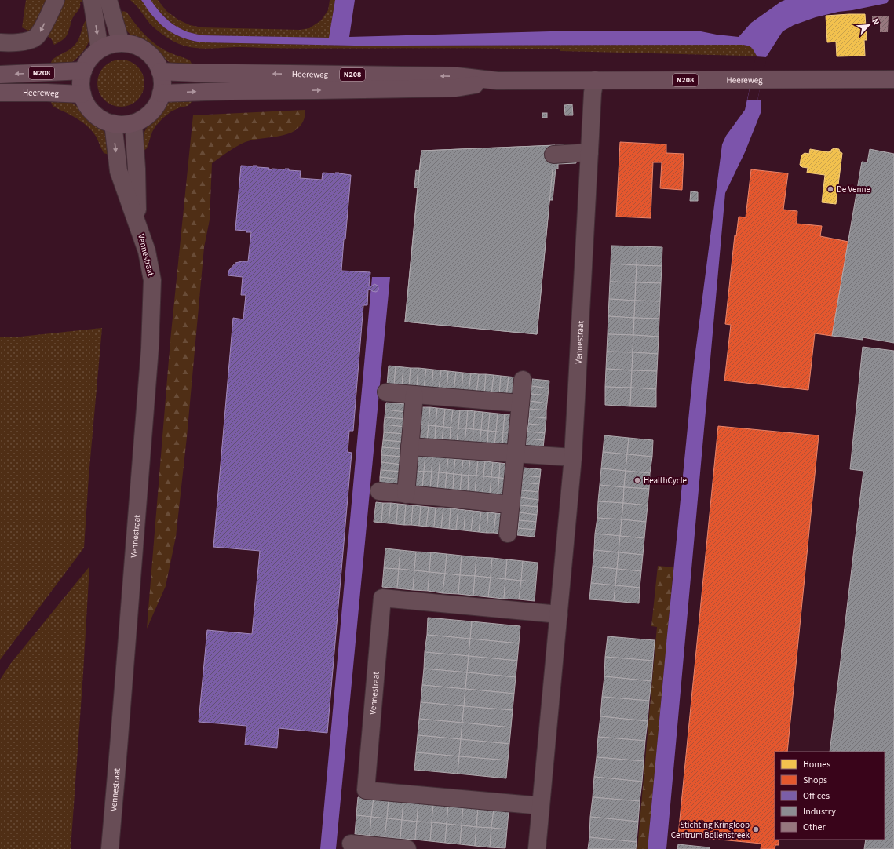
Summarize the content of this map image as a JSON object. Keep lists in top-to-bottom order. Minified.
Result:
{"streets":{"main road":["N208","Heereweg"],"street":["Vennestraat"]},"crossings":[["N208","Heereweg"],["N208","Vennestraat"],["Heereweg","Vennestraat"]],"places":["De Venne","HealthCycle","Stichting Kringloop Centrum Bollenstreek"],"legend":["Homes","Shops","Offices","Industry","Other"],"north":"top right"}
